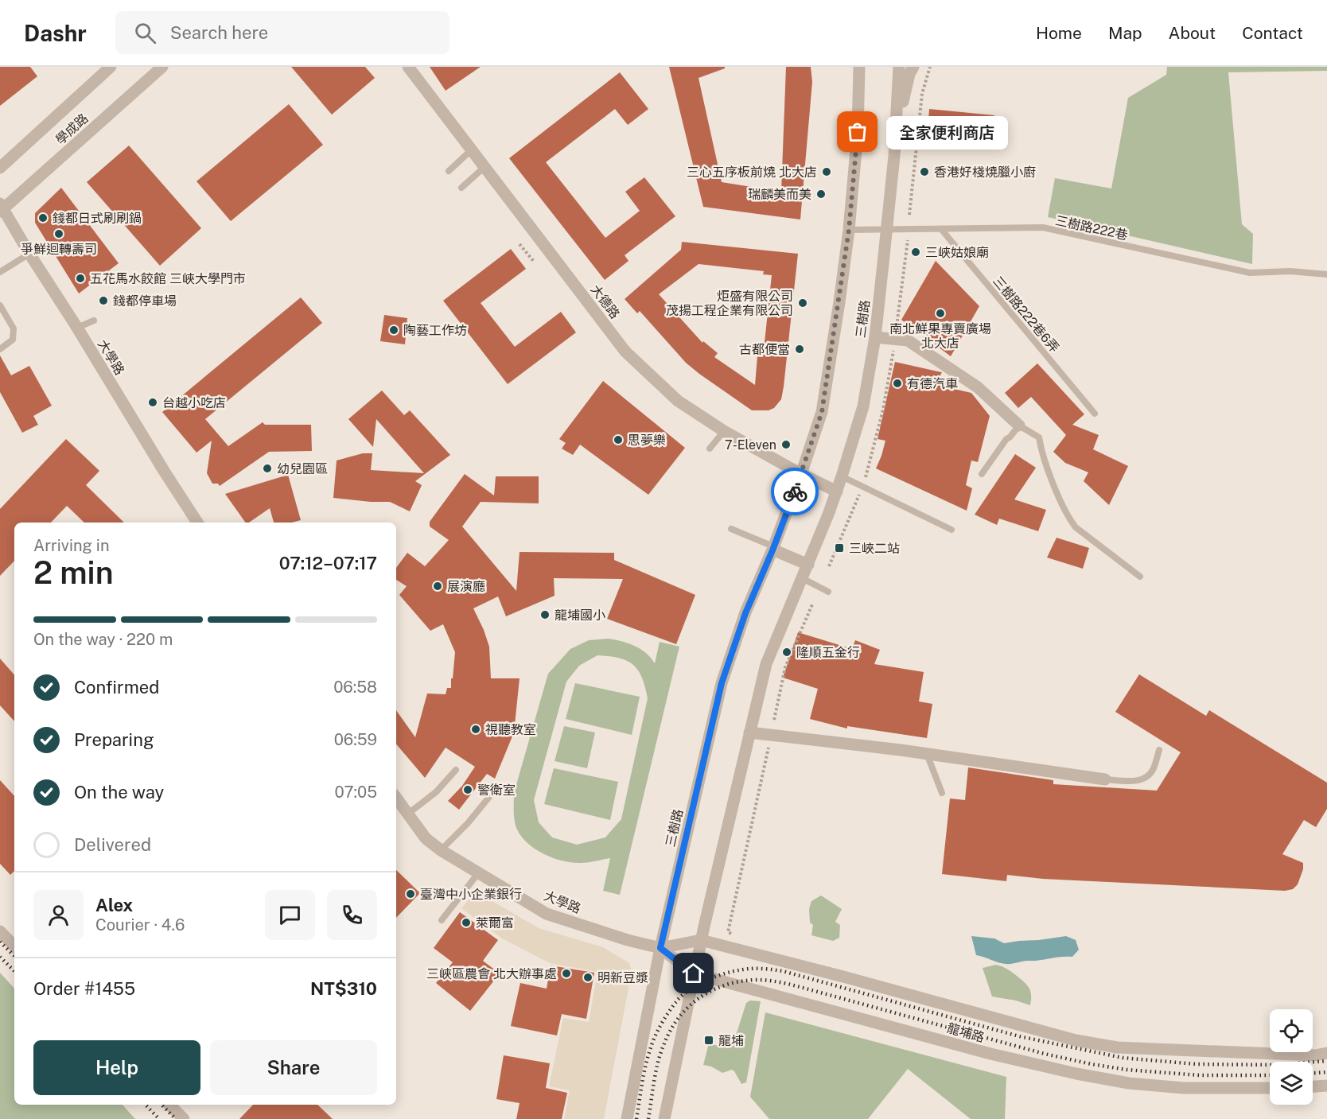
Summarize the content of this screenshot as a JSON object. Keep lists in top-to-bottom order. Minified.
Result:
{"streets":{"street":["學成路","大德路","三樹路","大學路","龍埔路"],"lane":["三樹路222巷","三樹路222巷6弄"]},"crossings":[["學成路","大學路"],["三樹路222巷","三樹路222巷6弄"],["三樹路222巷","三樹路"],["大德路","三樹路"],["三樹路","大學路"],["三樹路","龍埔路"],["大學路","龍埔路"]],"places":{"other":["全家便利商店","三心五序板前燒 北大店","香港好棧燒臘小廚","瑞麟美而美","錢都日式刷刷鍋","爭鮮迴轉壽司","三峽姑娘廟","五花馬水餃館 三峽大學門市","錢都停車場","炬盛有限公司 茂揚工程企業有限公司","南北鮮果專賣廣場 北大店","陶藝工作坊","古都便當","有德汽車","台越小吃店","思夢樂","7-Eleven","幼兒園區","展演廳","龍埔國小","隆順五金行","視聽教室","警衛室","臺灣中小企業銀行","萊爾富","三峽區農會 北大辦事處","明新豆漿"],"transit":["三峽二站","龍埔"]},"page":{"header":"Dashr","search":"Search here","nav":["Home","Map","About","Contact"],"bubble":"全家便利商店","heading":["2 min","Arriving in","07:12–07:17"],"panel":["Alex","Courier · 4.6","Order #1455","NT$310"],"bar":"On the way · 220 m","list":[["Confirmed","06:58"],["Preparing","06:59"],["On the way","07:05"],"Delivered"],"buttons":["Help","Share"]}}
